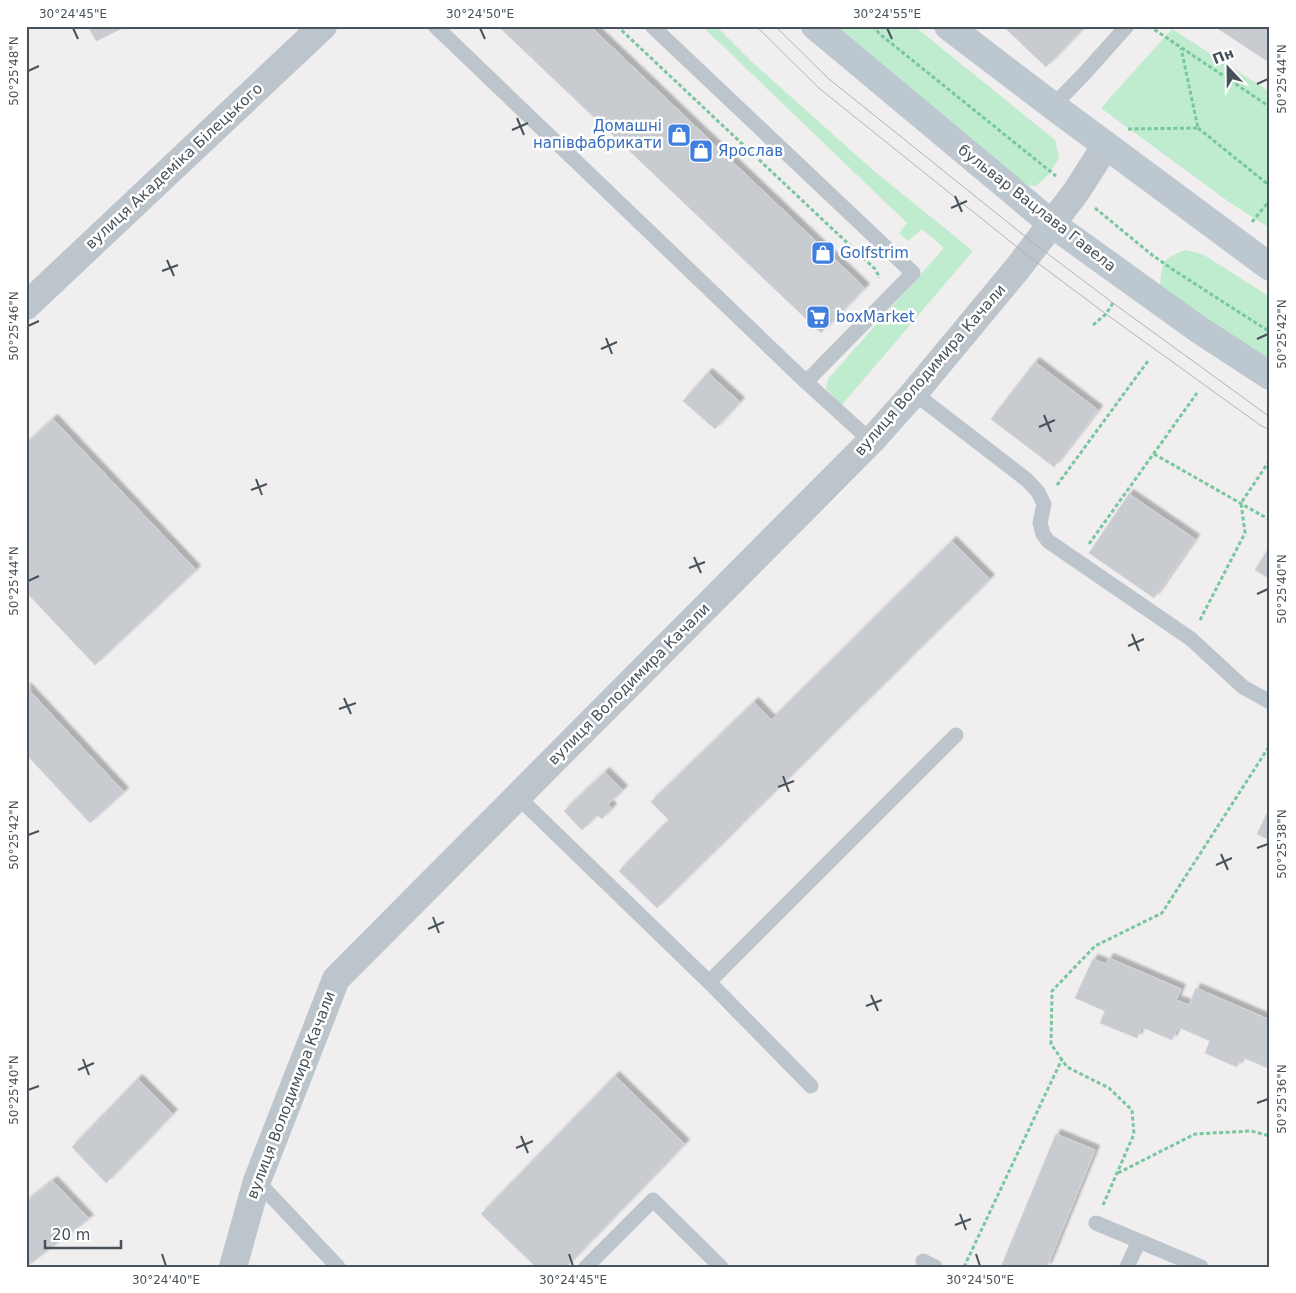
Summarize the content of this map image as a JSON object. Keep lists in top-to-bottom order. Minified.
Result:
{"streets":{"main road":["бульвар Вацлава Гавела"],"street":["вулиця Академіка Білецького","вулиця Володимира Качали"]},"crossings":[["бульвар Вацлава Гавела","вулиця Володимира Качали"]],"places":{"shop":["Домашні напівфабрикати","Ярослав","Golfstrim"],"supermarket":["boxMarket"]},"scale_bar":"20 m","north":"top","coordinates":["30°24'45\"E","30°24'50\"E","30°24'55\"E","50°25'48\"N","50°25'44\"N","50°25'46\"N","50°25'42\"N","50°25'40\"N","50°25'38\"N","50°25'36\"N","30°24'40\"E"]}
